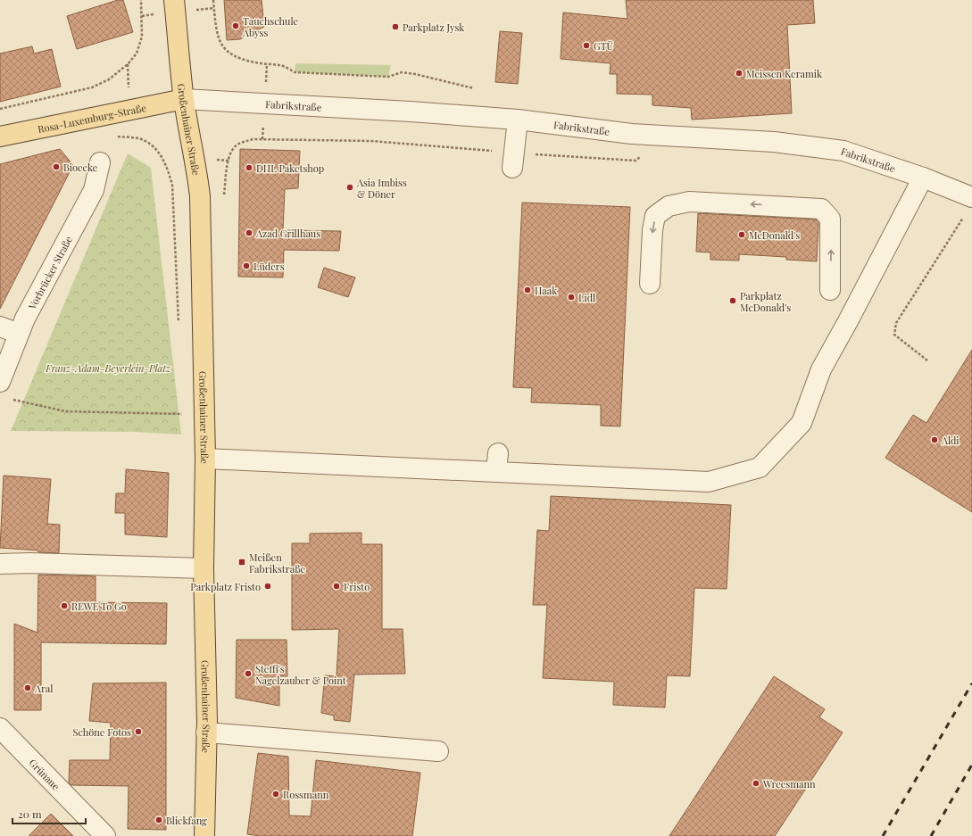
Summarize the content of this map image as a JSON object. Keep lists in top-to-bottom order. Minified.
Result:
{"streets":{"main road":["Rosa-Luxemburg-Straße","Großenhainer Straße"],"street":["Fabrikstraße","Vorbrücker Straße","Grünaue"]},"crossings":[["Fabrikstraße","Rosa-Luxemburg-Straße"],["Fabrikstraße","Großenhainer Straße"],["Rosa-Luxemburg-Straße","Großenhainer Straße"]],"parks":["Franz-Adam-Beyerlein-Platz"],"places":{"other":["Tauchschule Abyss","Parkplatz Jysk","GTÜ","Meissen Keramik","Bioecke","DHL Paketshop","Asia Imbiss & Döner","Azad Grillhaus","McDonald's","Lüders","Haak","Lidl","Parkplatz McDonald's","Aldi","Parkplatz Fristo","Fristo","REWE To Go","Steffi's Nagelzauber & Point","Aral","Schöne Fotos","Wreesmann","Rossmann","Blickfang"],"transit":["Meißen Fabrikstraße"]},"scale_bar":"20 m"}
